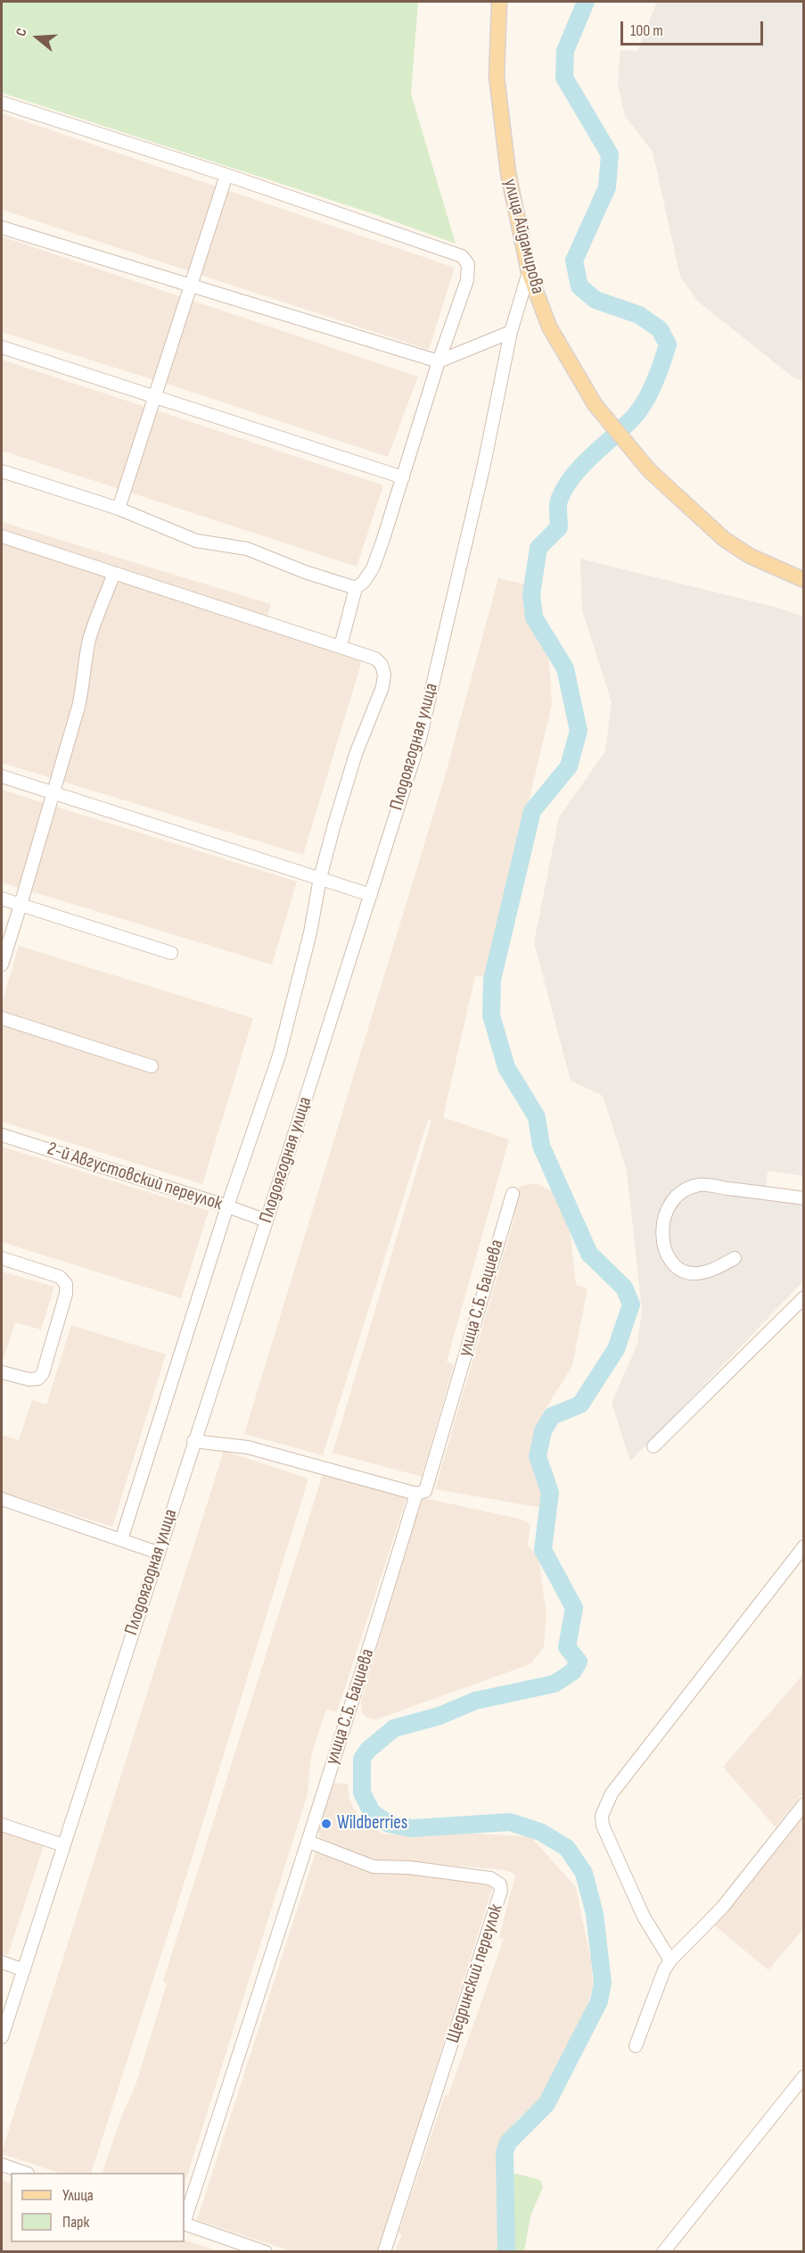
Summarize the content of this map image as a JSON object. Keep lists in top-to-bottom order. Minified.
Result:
{"streets":{"main road":["улица Айдамирова"],"street":["Плодоягодная улица","2-й Августовский переулок","улица С.Б. Бациева","Щедринский переулок"]},"crossings":[["улица Айдамирова","Плодоягодная улица"],["Плодоягодная улица","2-й Августовский переулок"],["улица С.Б. Бациева","Щедринский переулок"]],"places":["Wildberries"],"legend":["Улица","Парк"],"scale_bar":"100 m","north":"left"}
